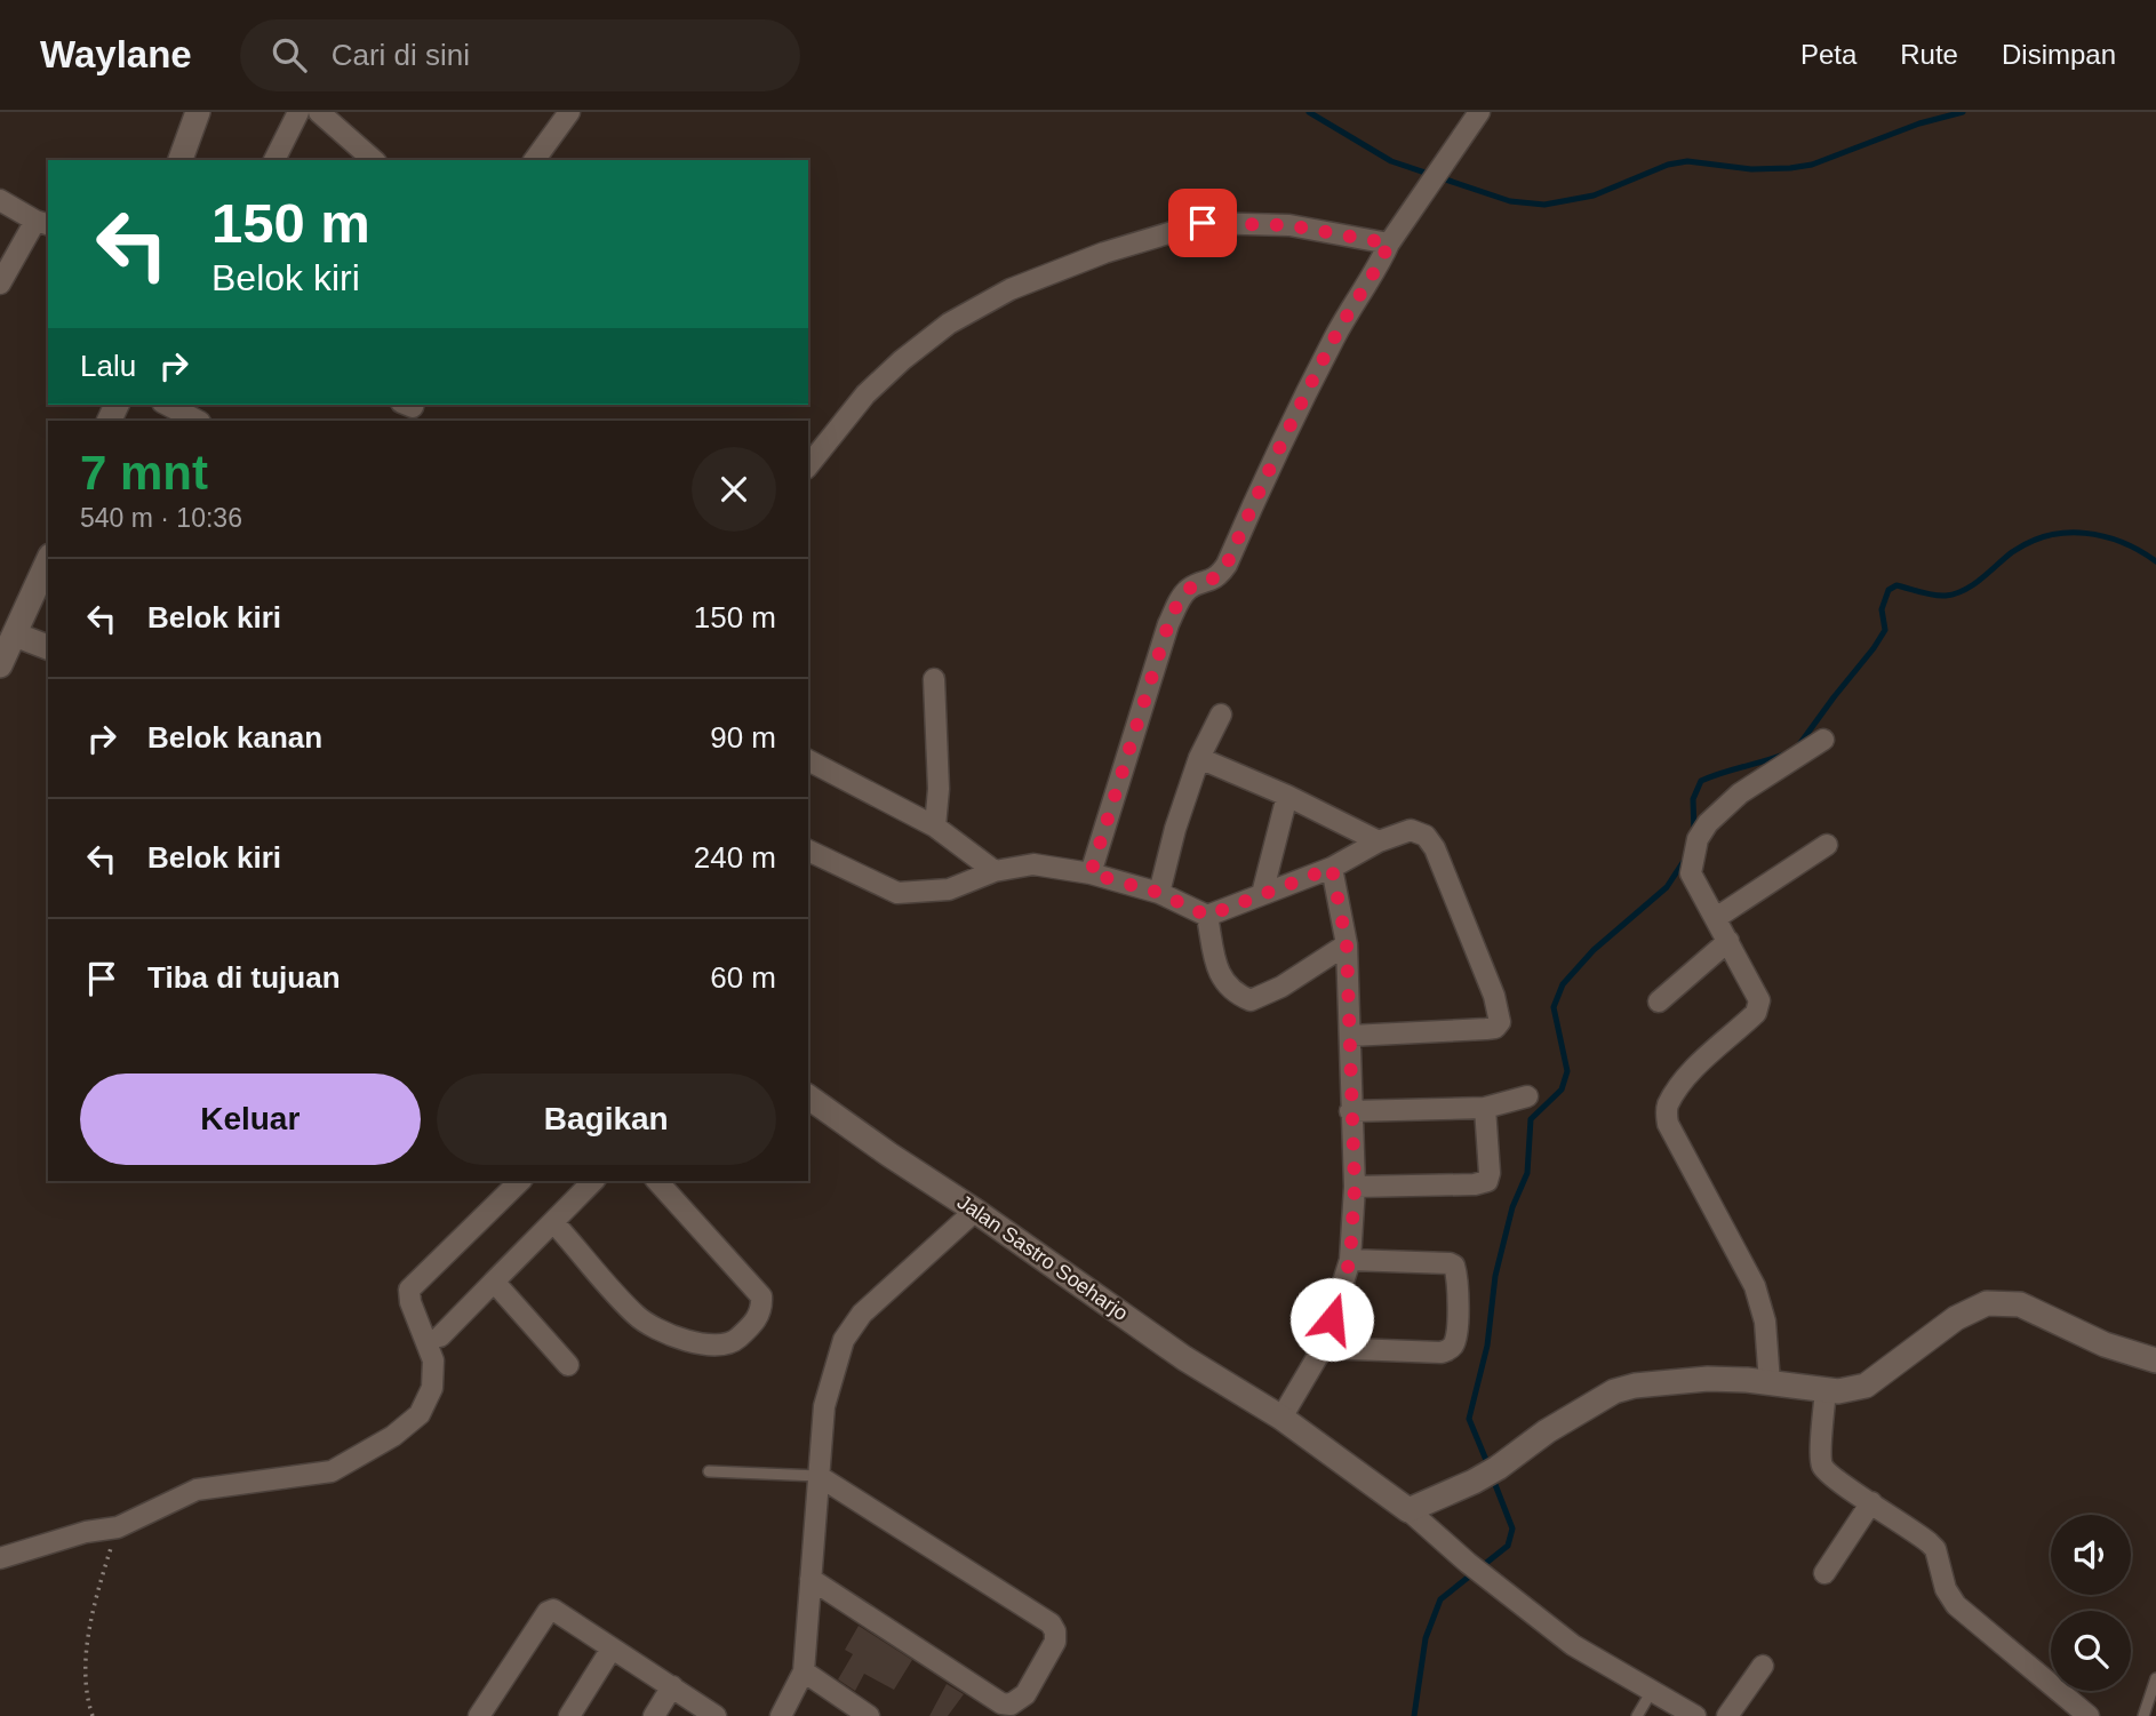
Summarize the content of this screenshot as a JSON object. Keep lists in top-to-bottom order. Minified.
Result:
{"streets":{"street":["Jalan Sastro Soeharjo"]},"page":{"header":"Waylane","search":"Cari di sini","nav":["Peta","Rute","Disimpan"],"turn":["150 m","Belok kiri"],"then":"Lalu","heading":["7 mnt","540 m · 10:36"],"list":[{"name":"Belok kiri","value":"150 m"},{"name":"Belok kanan","value":"90 m"},{"name":"Belok kiri","value":"240 m"},{"name":"Tiba di tujuan","value":"60 m"}],"buttons":["Keluar","Bagikan"]}}
